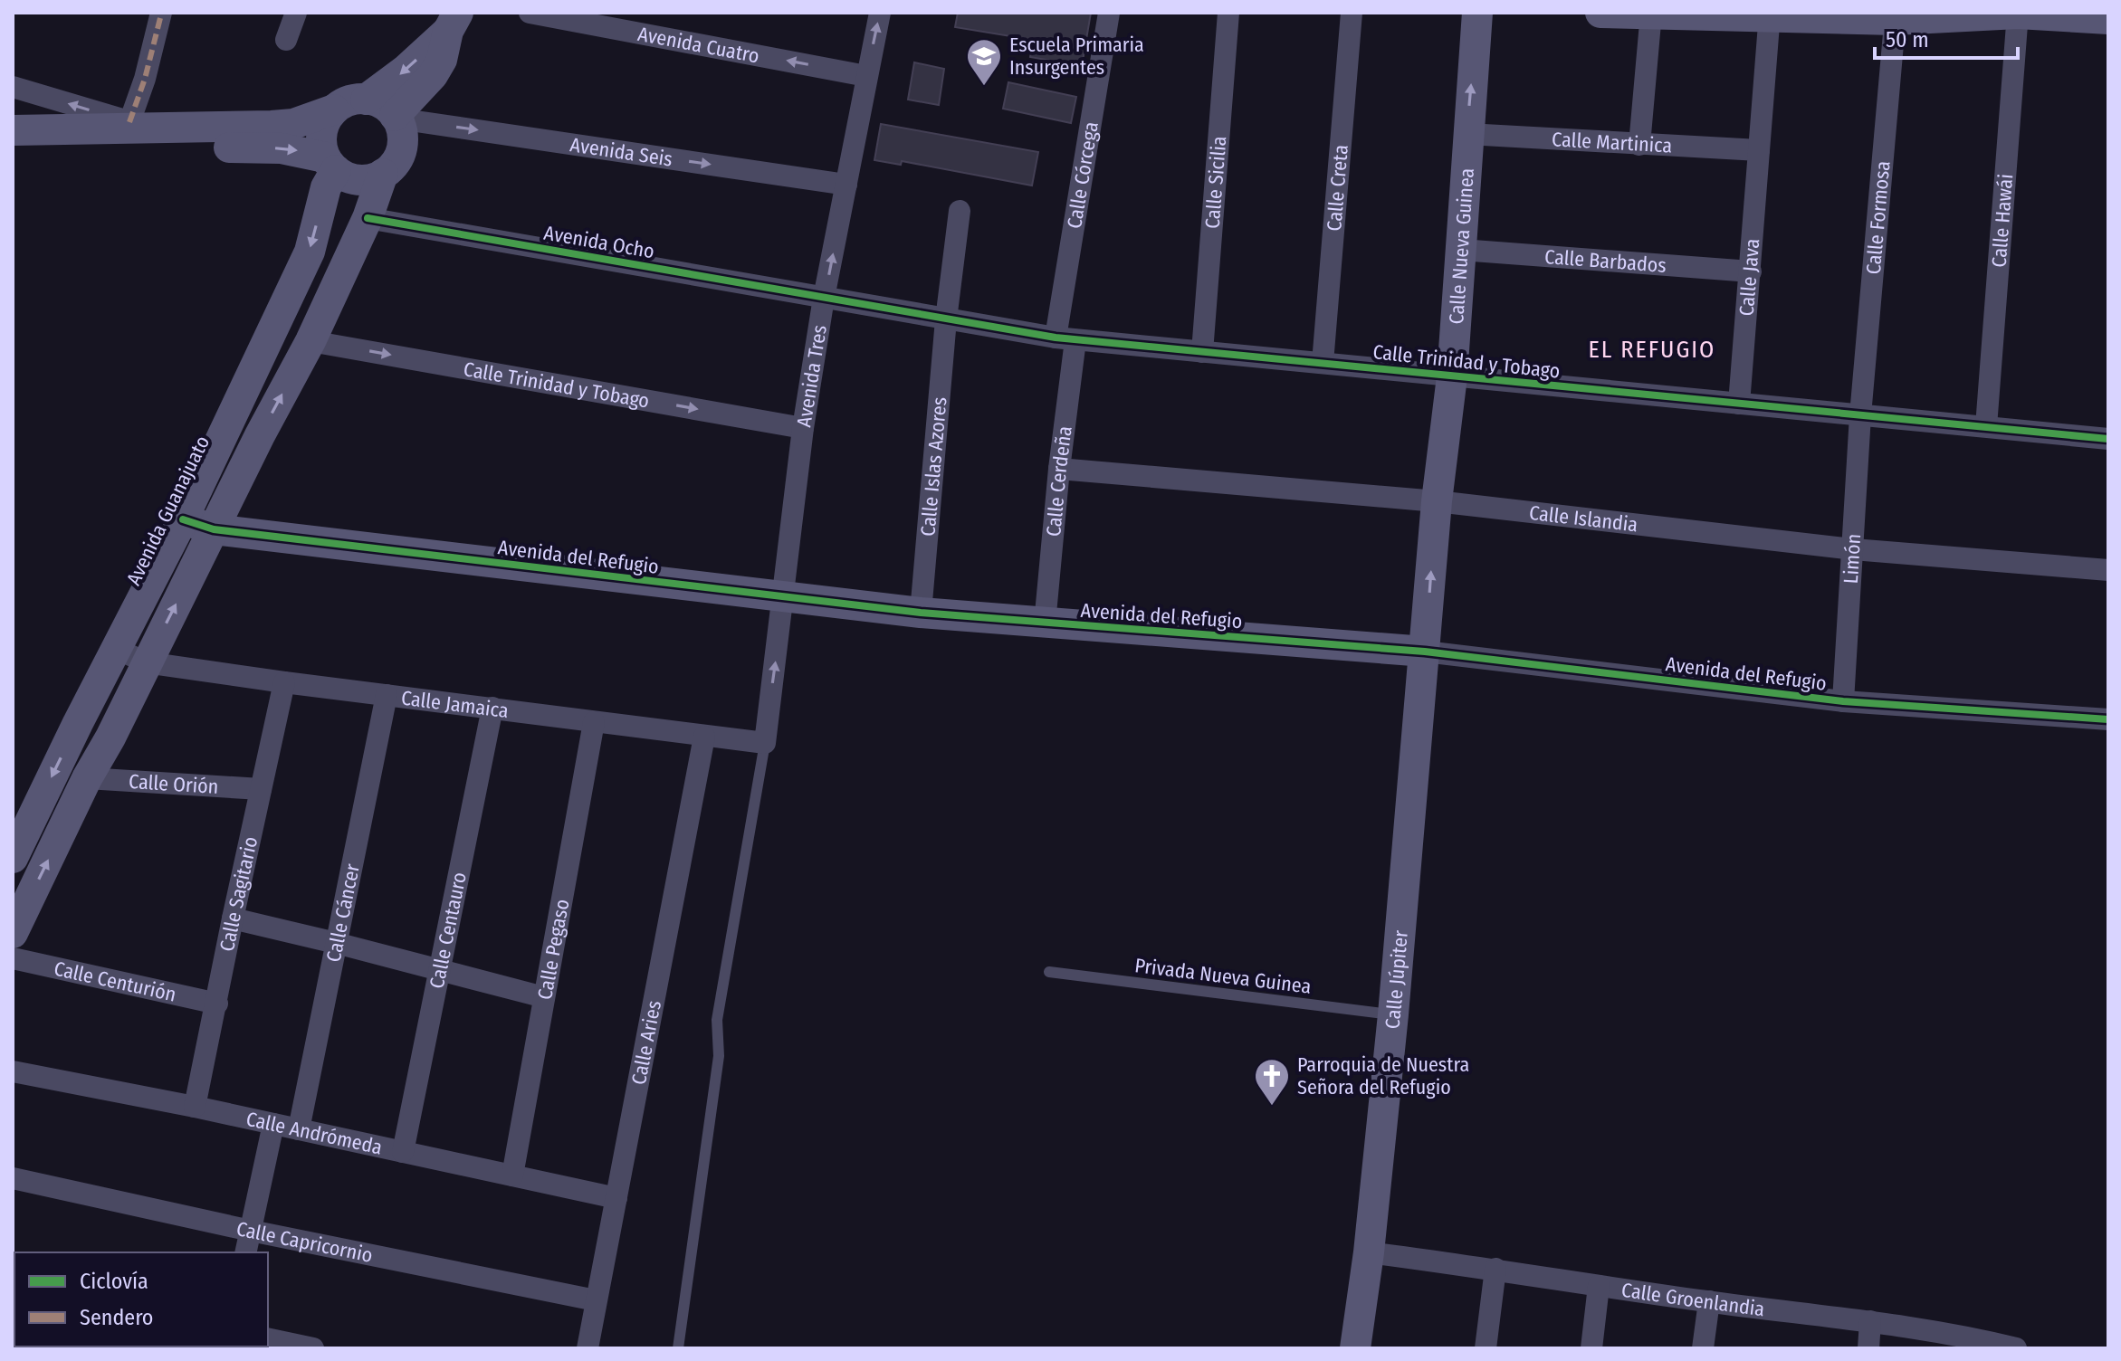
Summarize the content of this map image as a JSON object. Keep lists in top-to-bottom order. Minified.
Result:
{"streets":{"street":["Avenida Cuatro","Calle Martinica","Avenida Seis","Calle Córcega","Calle Sicilia","Calle Creta","Calle Formosa","Calle Hawái","Avenida Ocho","Calle Nueva Guinea","Calle Barbados","Calle Java","Calle Trinidad y Tobago","Avenida Tres","Calle Islas Azores","Calle Cerdeña","Avenida Guanajuato","Calle Islandia","Avenida del Refugio","Limón","Calle Jamaica","Calle Orión","Calle Sagitario","Calle Cáncer","Calle Centauro","Calle Pegaso","Calle Júpiter","Calle Centurión","Calle Aries","Calle Andrómeda","Calle Capricornio","Calle Groenlandia"],"lane":["Privada Nueva Guinea"]},"crossings":[["Avenida Cuatro","Avenida Tres"],["Calle Martinica","Calle Nueva Guinea"],["Calle Martinica","Calle Java"],["Avenida Seis","Avenida Tres"],["Avenida Seis","Avenida Guanajuato"],["Calle Córcega","Calle Trinidad y Tobago"],["Calle Córcega","Calle Cerdeña"],["Calle Sicilia","Calle Trinidad y Tobago"],["Calle Creta","Calle Trinidad y Tobago"],["Calle Formosa","Calle Trinidad y Tobago"],["Calle Formosa","Limón"],["Calle Hawái","Calle Trinidad y Tobago"],["Avenida Ocho","Calle Trinidad y Tobago"],["Avenida Ocho","Avenida Tres"],["Calle Nueva Guinea","Calle Barbados"],["Calle Nueva Guinea","Calle Trinidad y Tobago"],["Calle Nueva Guinea","Calle Islandia"],["Calle Nueva Guinea","Avenida del Refugio"],["Calle Nueva Guinea","Calle Júpiter"],["Calle Barbados","Calle Java"],["Calle Java","Calle Trinidad y Tobago"],["Calle Trinidad y Tobago","Avenida Tres"],["Calle Trinidad y Tobago","Calle Islas Azores"],["Calle Trinidad y Tobago","Calle Cerdeña"],["Calle Trinidad y Tobago","Limón"],["Avenida Tres","Avenida del Refugio"],["Avenida Tres","Calle Jamaica"],["Calle Islas Azores","Avenida del Refugio"],["Calle Cerdeña","Calle Islandia"],["Calle Cerdeña","Avenida del Refugio"],["Avenida Guanajuato","Avenida del Refugio"],["Avenida Guanajuato","Calle Jamaica"],["Calle Islandia","Limón"],["Avenida del Refugio","Limón"],["Avenida del Refugio","Calle Júpiter"],["Calle Jamaica","Calle Sagitario"],["Calle Jamaica","Calle Cáncer"],["Calle Jamaica","Calle Centauro"],["Calle Jamaica","Calle Pegaso"],["Calle Jamaica","Calle Aries"],["Calle Orión","Calle Sagitario"],["Calle Sagitario","Calle Centurión"],["Calle Sagitario","Calle Andrómeda"],["Calle Cáncer","Calle Andrómeda"],["Calle Centauro","Calle Andrómeda"],["Calle Pegaso","Calle Andrómeda"],["Privada Nueva Guinea","Calle Júpiter"],["Calle Júpiter","Calle Groenlandia"],["Calle Aries","Calle Andrómeda"],["Calle Aries","Calle Capricornio"]],"one_way":["Avenida Cuatro","Avenida Seis","Avenida Tres"],"districts":["EL REFUGIO"],"places":{"school or university":["Escuela Primaria Insurgentes"],"church":["Parroquia de Nuestra Señora del Refugio"]},"legend":["Ciclovía","Sendero"],"scale_bar":"50 m"}
